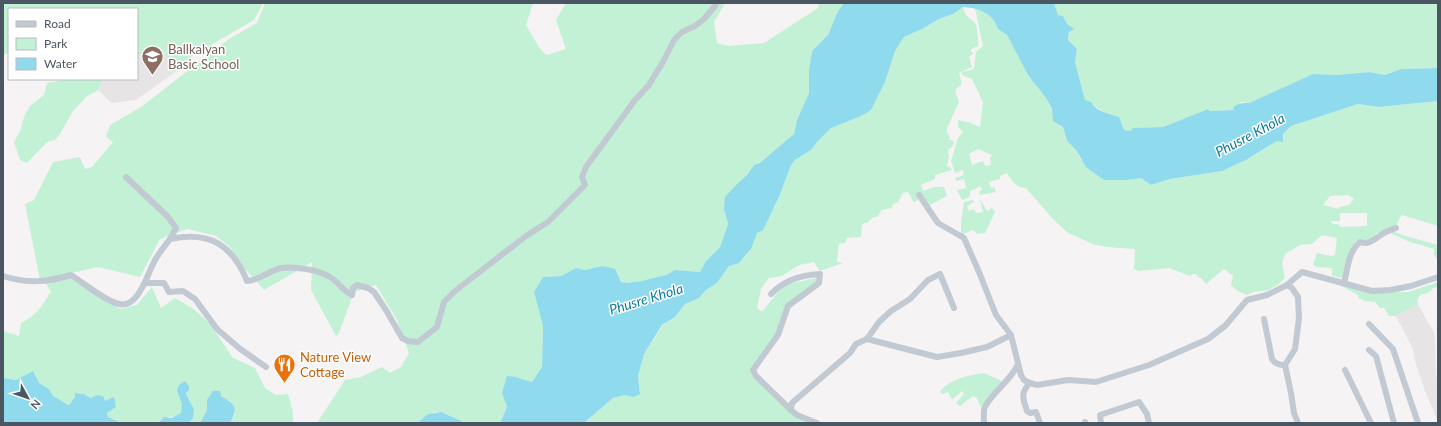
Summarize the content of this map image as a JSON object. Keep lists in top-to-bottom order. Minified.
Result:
{"water":["Phusre Khola"],"places":{"school or university":["Ballkalyan Basic School"],"restaurant":["Nature View Cottage"]},"legend":["Road","Park","Water"],"north":"bottom right"}
